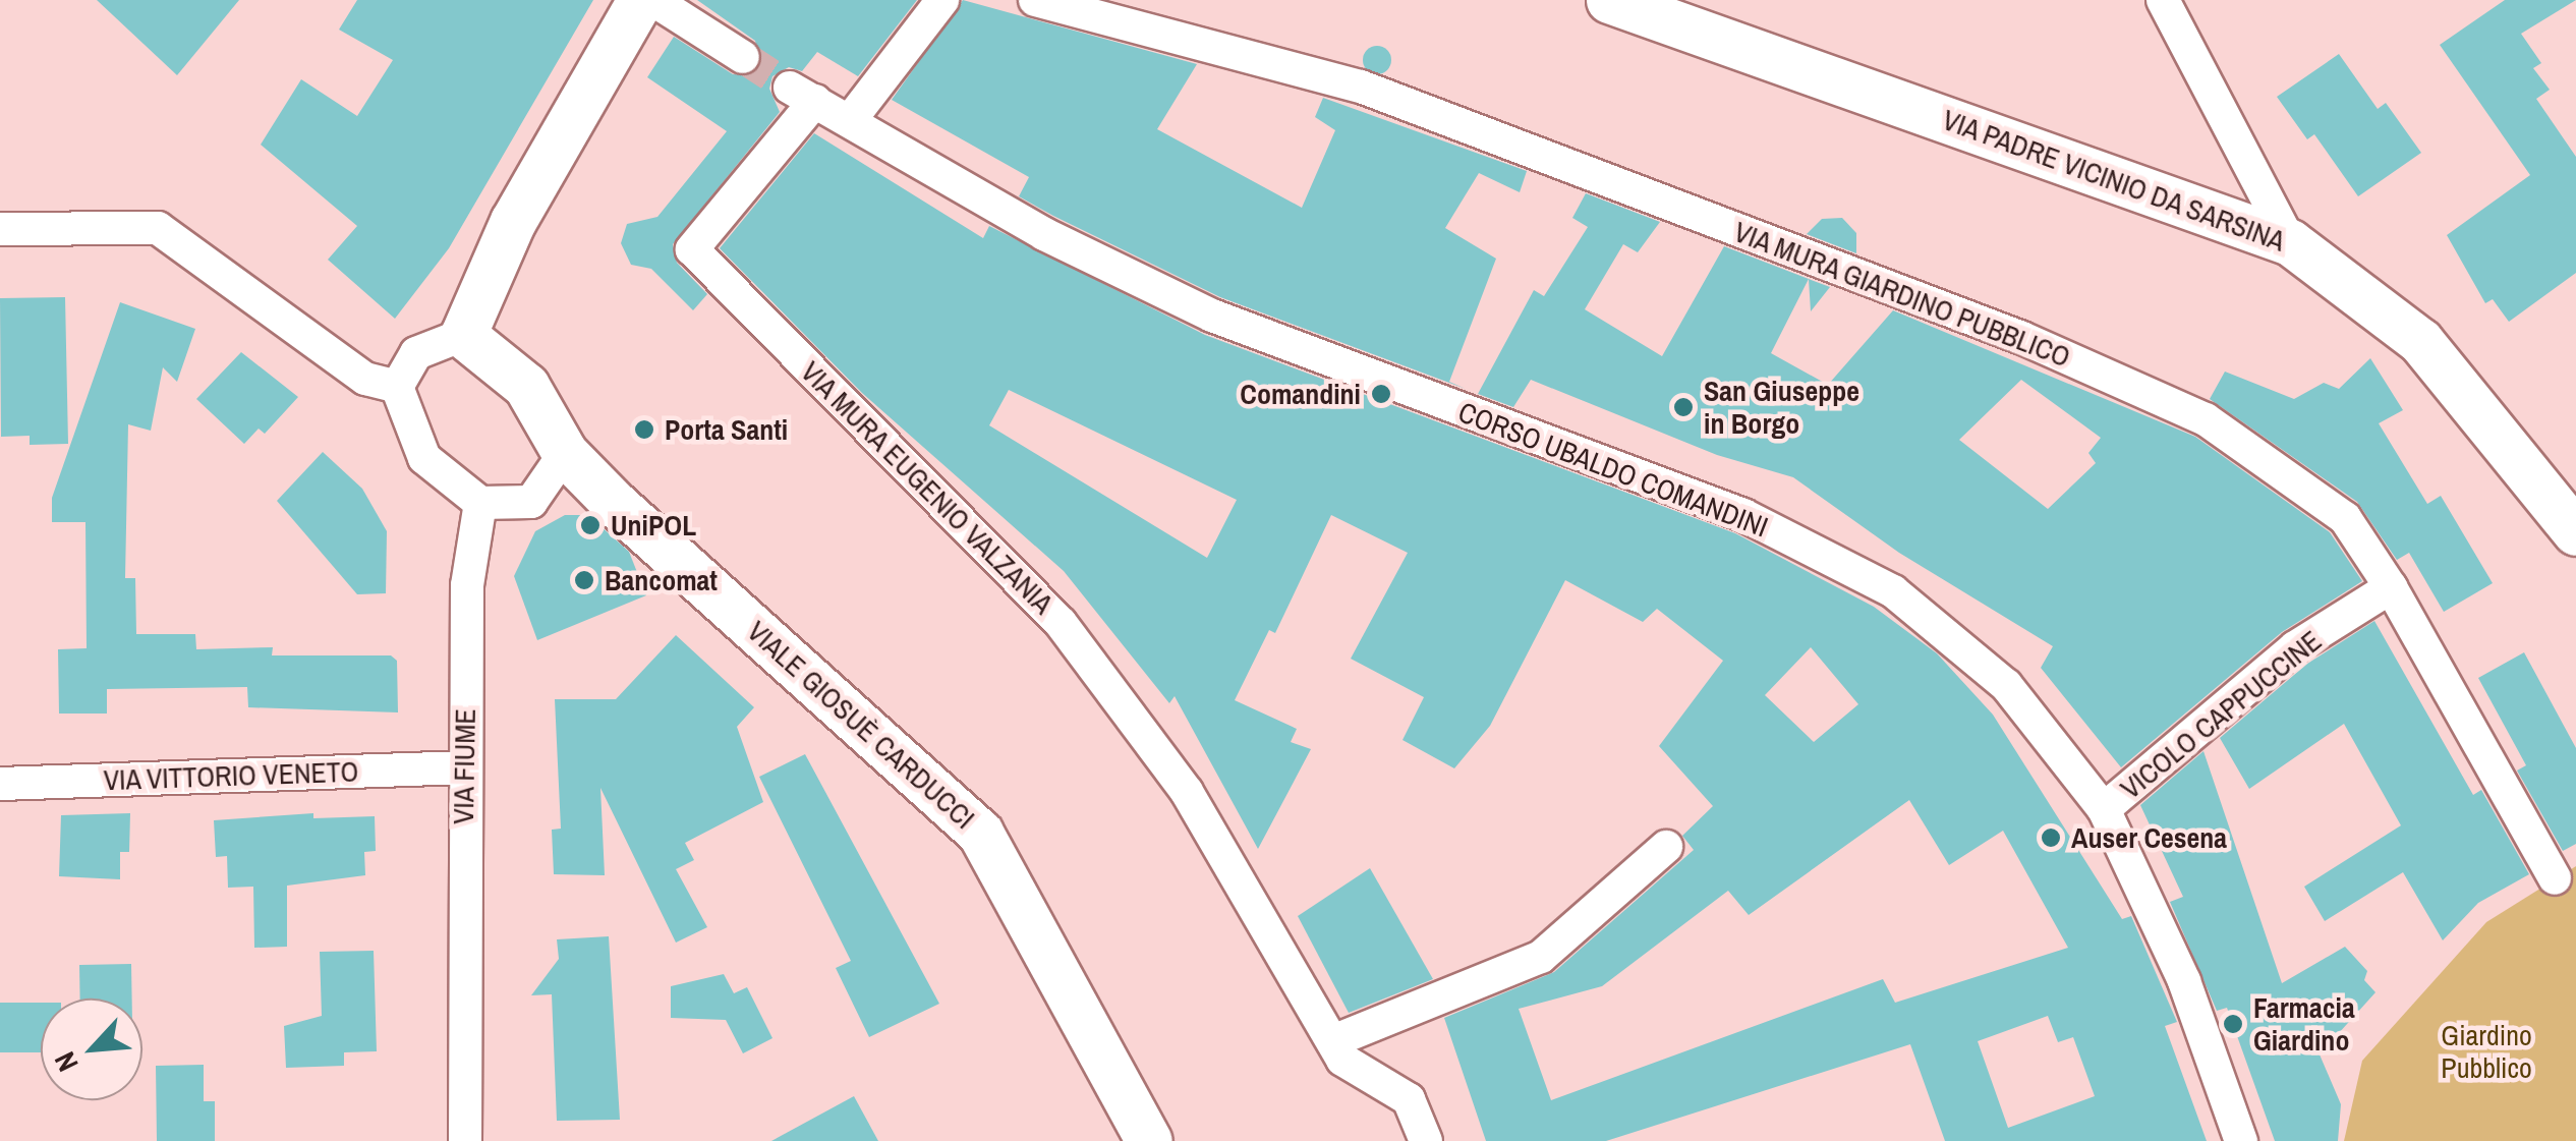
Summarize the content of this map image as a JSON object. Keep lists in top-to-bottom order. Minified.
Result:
{"streets":{"street":["VIA PADRE VICINIO DA SARSINA","VIA MURA GIARDINO PUBBLICO","CORSO UBALDO COMANDINI","VIA MURA EUGENIO VALZANIA","VICOLO CAPPUCCINE","VIALE GIOSUÈ CARDUCCI","VIA FIUME","VIA VITTORIO VENETO"]},"crossings":[["VIA MURA GIARDINO PUBBLICO","VICOLO CAPPUCCINE"],["CORSO UBALDO COMANDINI","VIA MURA EUGENIO VALZANIA"],["CORSO UBALDO COMANDINI","VICOLO CAPPUCCINE"],["VIALE GIOSUÈ CARDUCCI","VIA FIUME"],["VIA FIUME","VIA VITTORIO VENETO"]],"parks":["Giardino Pubblico"],"places":["Comandini","San Giuseppe in Borgo","Porta Santi","UniPOL","Bancomat","Auser Cesena","Farmacia Giardino"],"north":"bottom left"}
